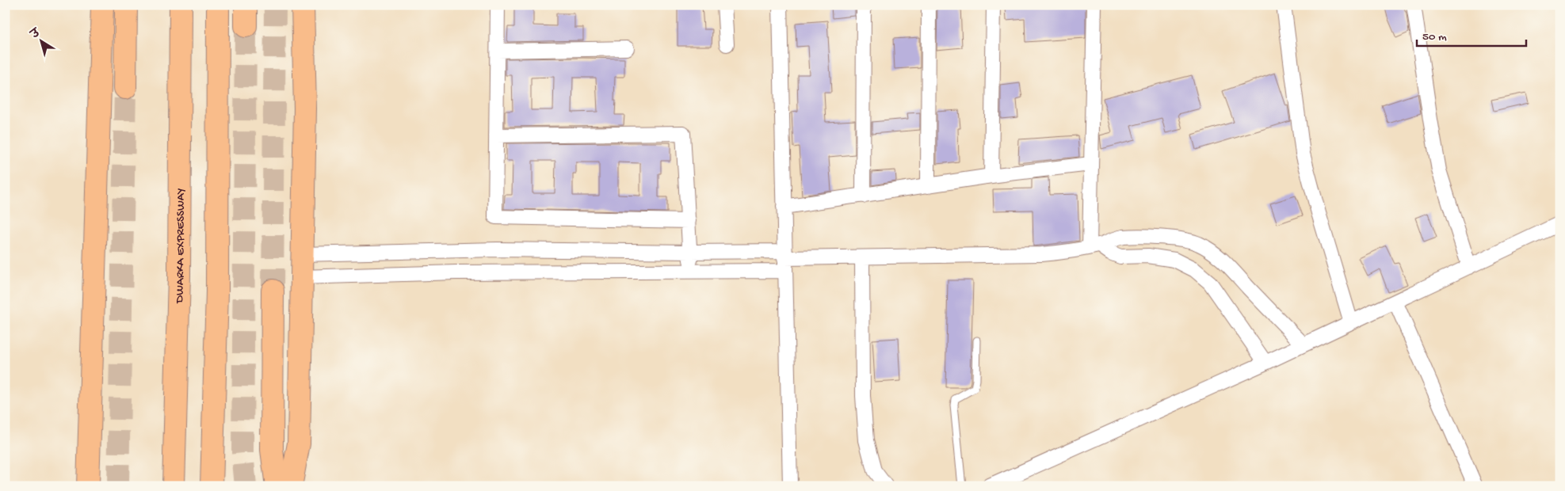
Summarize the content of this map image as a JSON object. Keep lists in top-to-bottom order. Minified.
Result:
{"streets":{"highway":["DWARKA EXPRESSWAY"]},"scale_bar":"50 m","north":"top left"}
